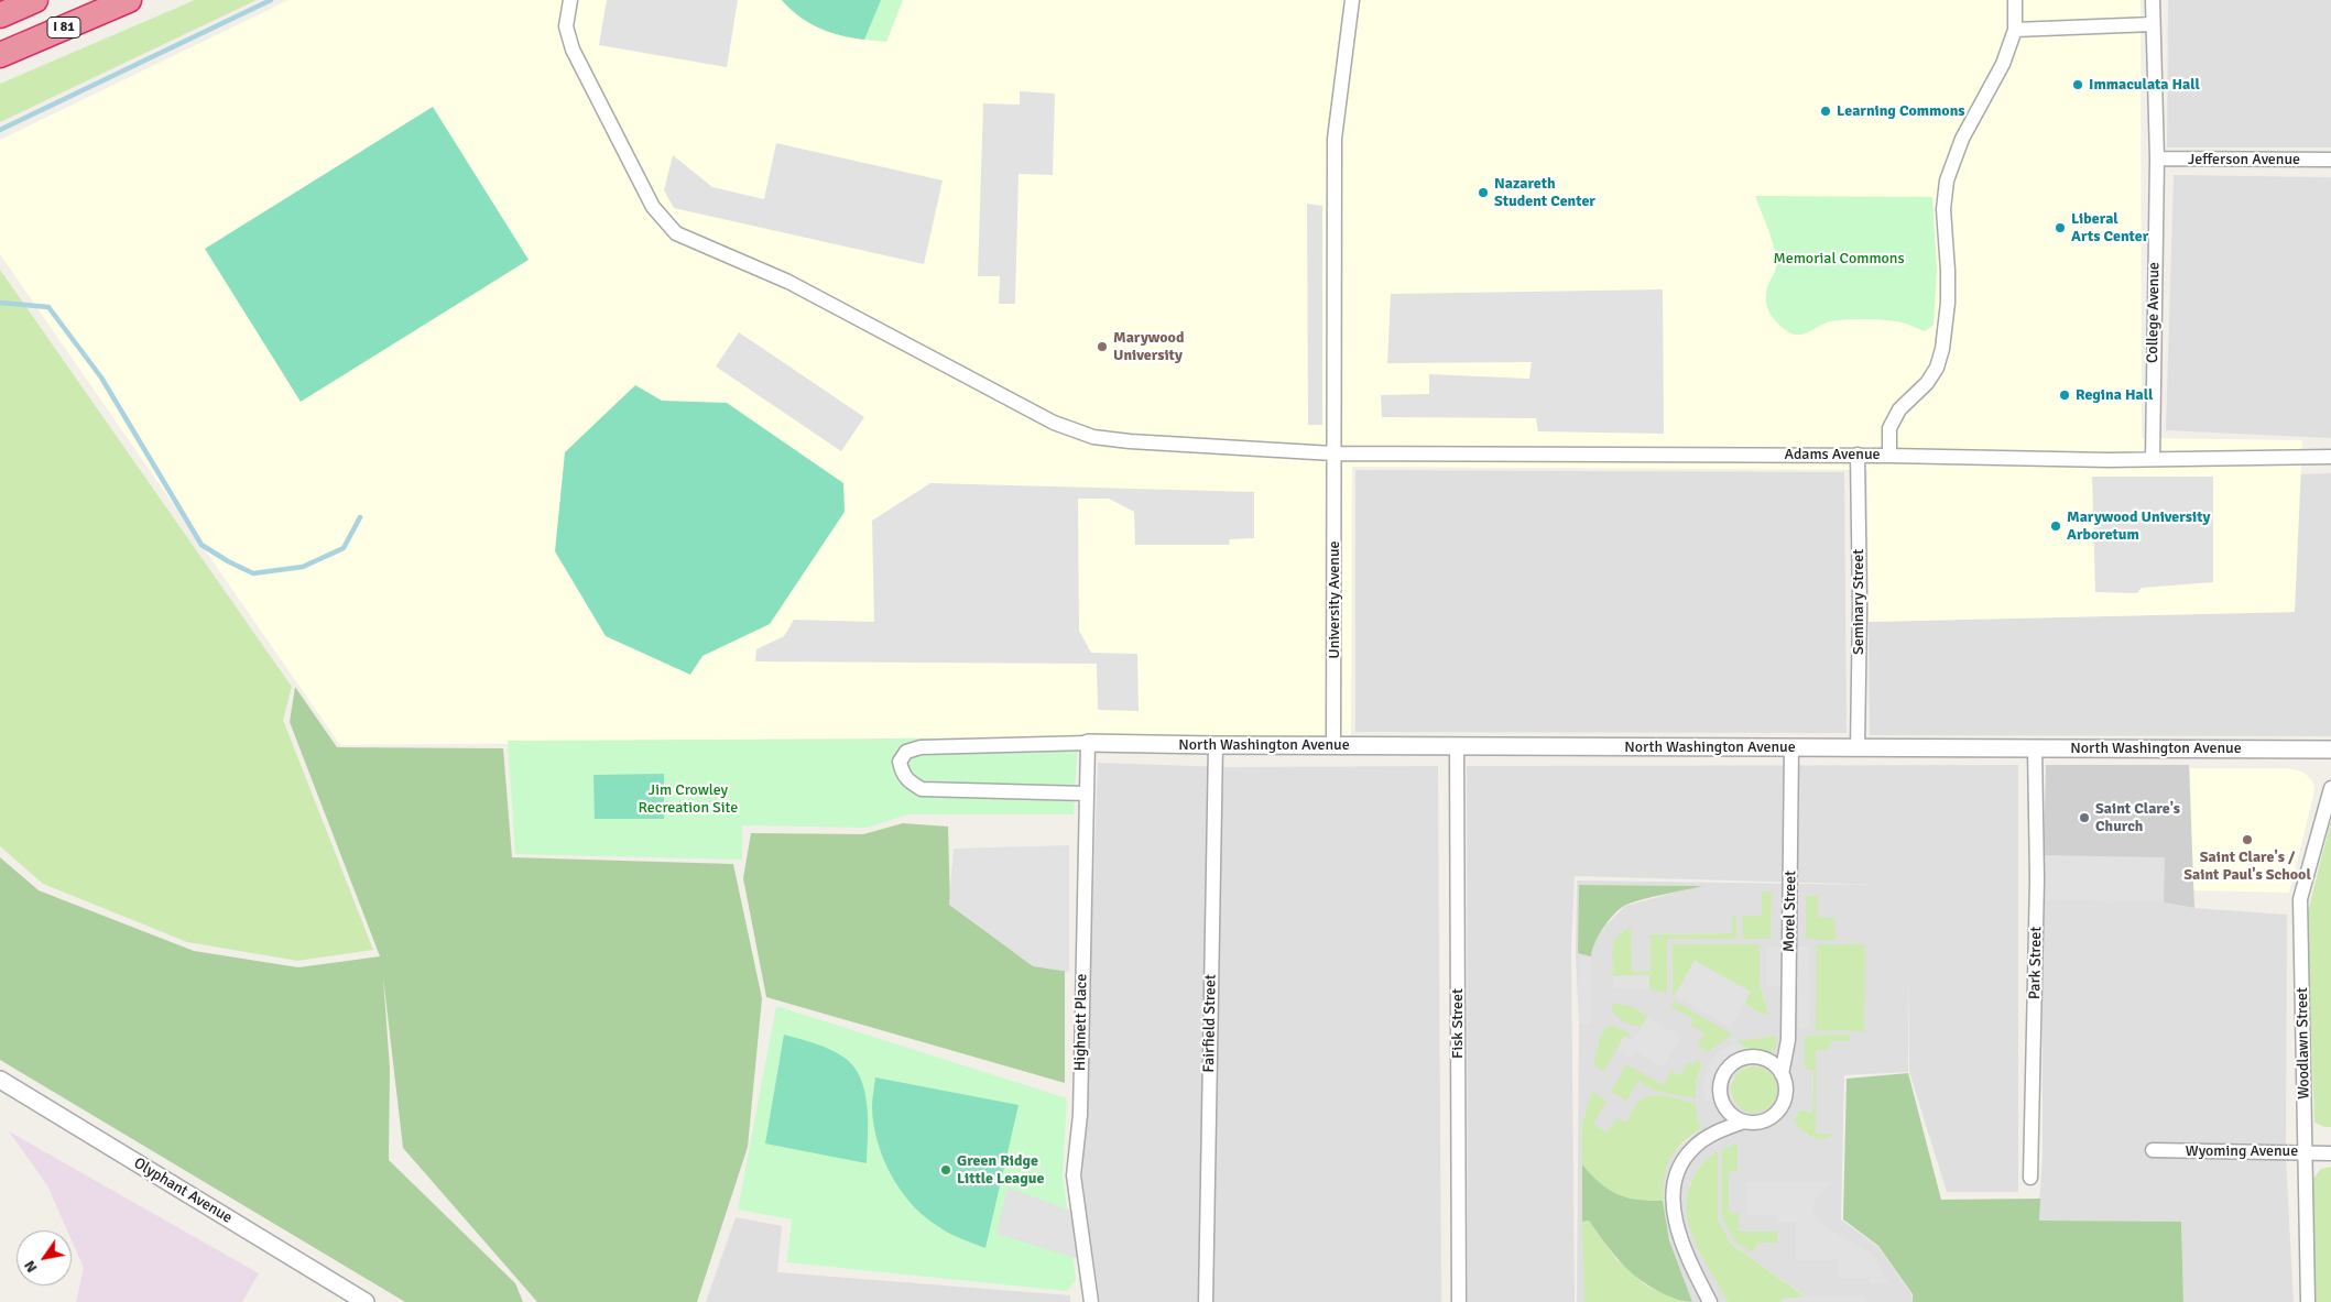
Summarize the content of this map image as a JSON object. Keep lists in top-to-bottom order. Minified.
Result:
{"streets":{"highway":["I 81"],"street":["Jefferson Avenue","College Avenue","Adams Avenue","University Avenue","Seminary Street","North Washington Avenue","Morel Street","Park Street","Highnett Place","Fairfield Street","Fisk Street","Woodlawn Street","Wyoming Avenue","Olyphant Avenue"]},"crossings":[["Jefferson Avenue","College Avenue"],["College Avenue","Adams Avenue"],["Adams Avenue","University Avenue"],["Adams Avenue","Seminary Street"],["University Avenue","North Washington Avenue"],["Seminary Street","North Washington Avenue"],["North Washington Avenue","Morel Street"],["North Washington Avenue","Park Street"],["North Washington Avenue","Highnett Place"],["North Washington Avenue","Fairfield Street"],["North Washington Avenue","Fisk Street"],["Woodlawn Street","Wyoming Avenue"]],"parks":["Memorial Commons","Jim Crowley Recreation Site"],"places":["Immaculata Hall","Learning Commons","Nazareth Student Center","Liberal Arts Center","Marywood University","Regina Hall","Marywood University Arboretum","Saint Clare's Church","Saint Clare's / Saint Paul's School","Green Ridge Little League"],"north":"bottom left"}
